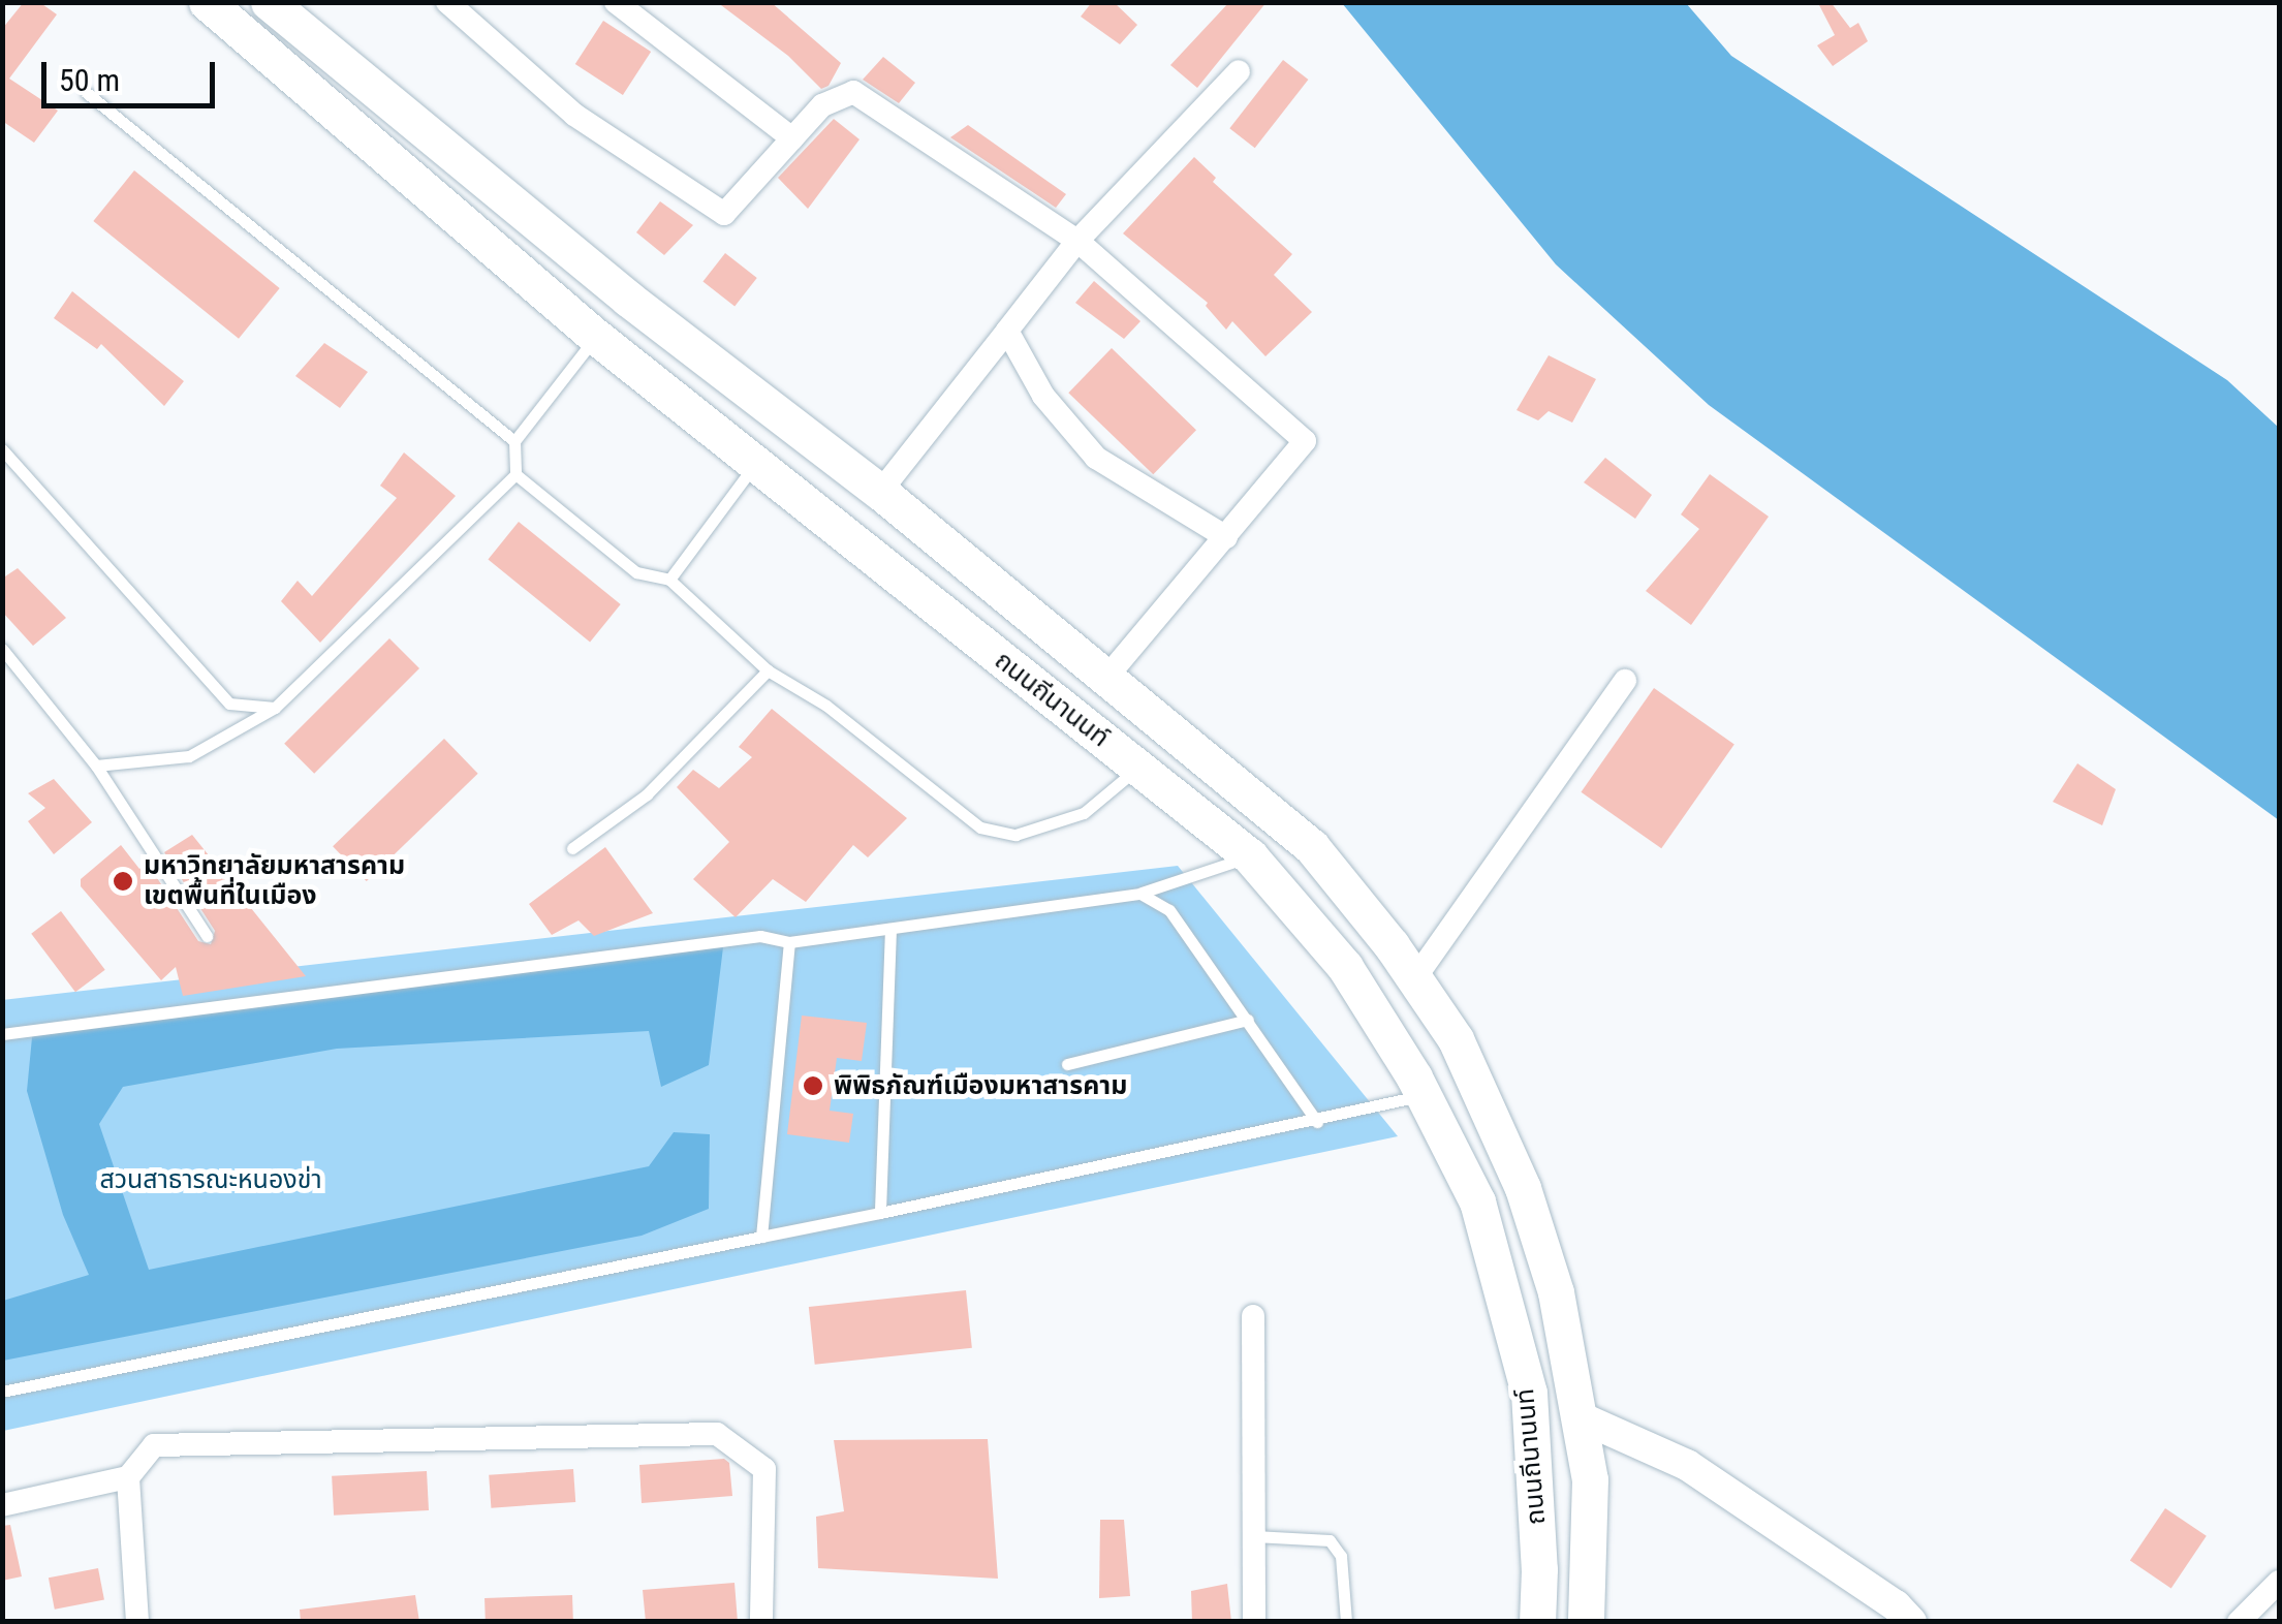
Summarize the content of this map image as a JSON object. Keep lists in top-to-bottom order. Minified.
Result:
{"streets":{"main road":["ถนนถีนานนท์"]},"parks":["สวนสาธารณะหนองข่า"],"places":["มหาวิทยาลัยมหาสารคาม เขตพื้นที่ในเมือง","พิพิธภัณฑ์เมืองมหาสารคาม"],"scale_bar":"50 m"}
